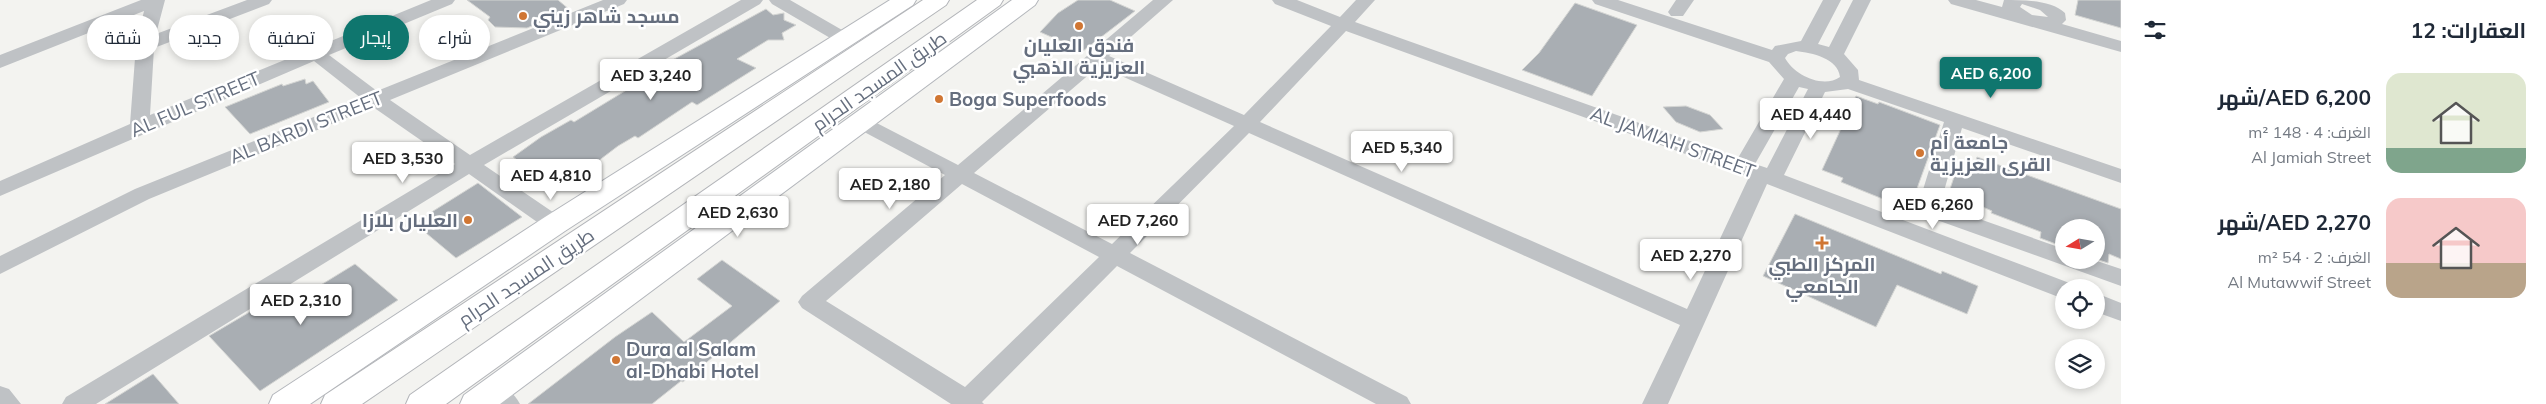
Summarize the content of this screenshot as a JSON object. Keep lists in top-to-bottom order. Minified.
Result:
{"streets":{"main road":["طريق المسجد الحرام"],"street":["AL FUL STREET","AL BARDI STREET","AL JAMIAH STREET"]},"places":{"other":["مسجد شاهر زيني","فندق العليان العزيزية الذهبي","Boga Superfoods","جامعة أم القرى العزيزية","العليان بلازا","Dura al Salam al-Dhabi Hotel"],"health":["المركز الطبي الجامعي"]},"north":"left","page":{"heading":"العقارات: 12","chip":["شراء","إيجار","تصفية","جديد","شقة"],"price":["AED 6,200","AED 3,240","AED 4,440","AED 5,340","AED 3,530","AED 4,810","AED 2,180","AED 6,260","AED 2,630","AED 7,260","AED 2,270","AED 2,310"],"list":[{"name":"AED 6,200/شهر","note":"الغرف: 4 · 148 m² · Al Jamiah Street"},{"name":"AED 2,270/شهر","note":"الغرف: 2 · 54 m² · Al Mutawwif Street"}]}}
